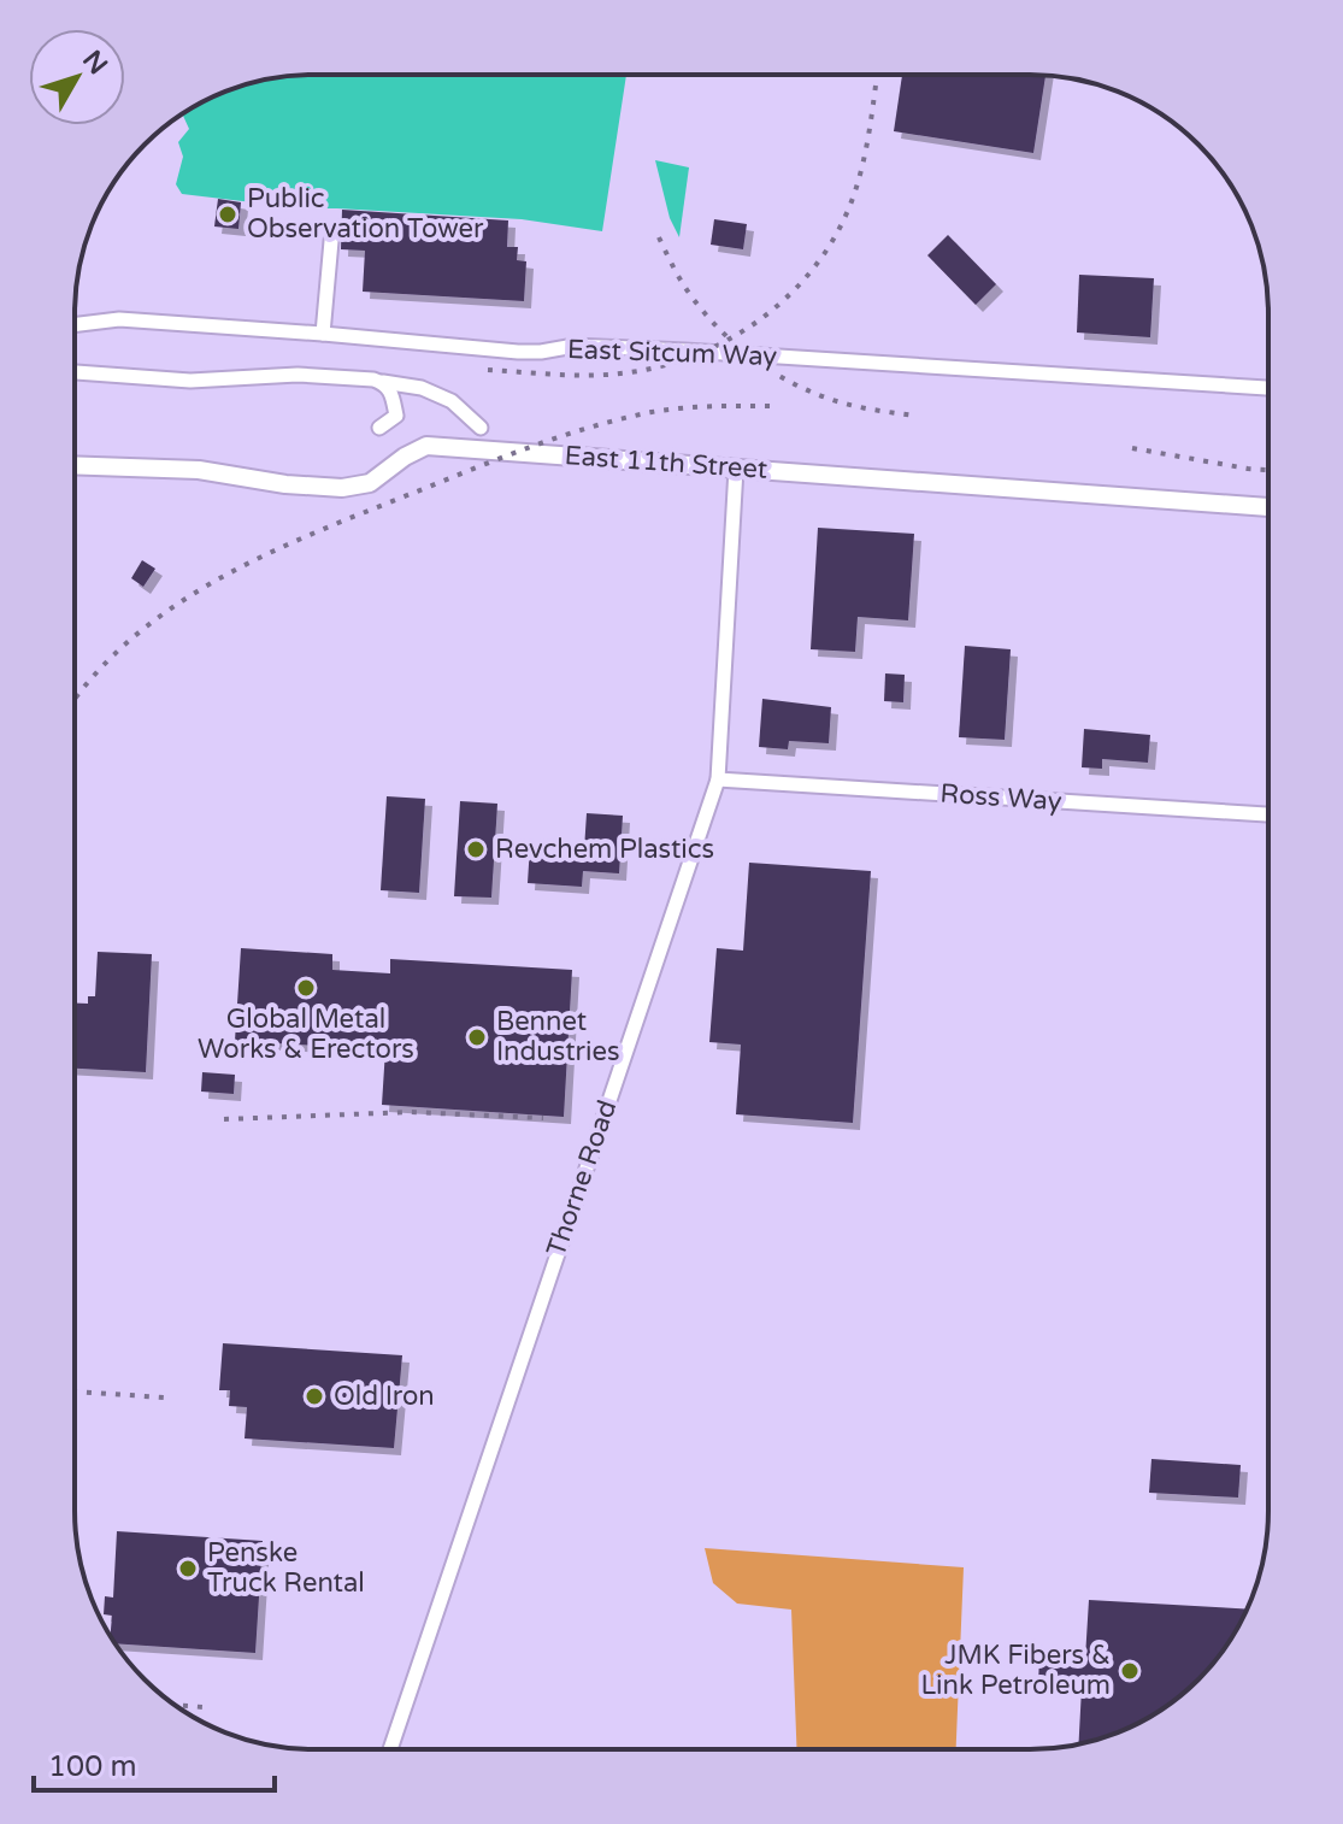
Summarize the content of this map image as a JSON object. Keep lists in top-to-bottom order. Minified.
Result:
{"streets":{"street":["East Sitcum Way","East 11th Street","Ross Way","Thorne Road"]},"crossings":[["East 11th Street","Thorne Road"],["Ross Way","Thorne Road"]],"places":["Public Observation Tower","Revchem Plastics","Global Metal Works & Erectors","Bennet Industries","Old Iron","Penske Truck Rental","JMK Fibers & Link Petroleum"],"scale_bar":"100 m","north":"top right"}
